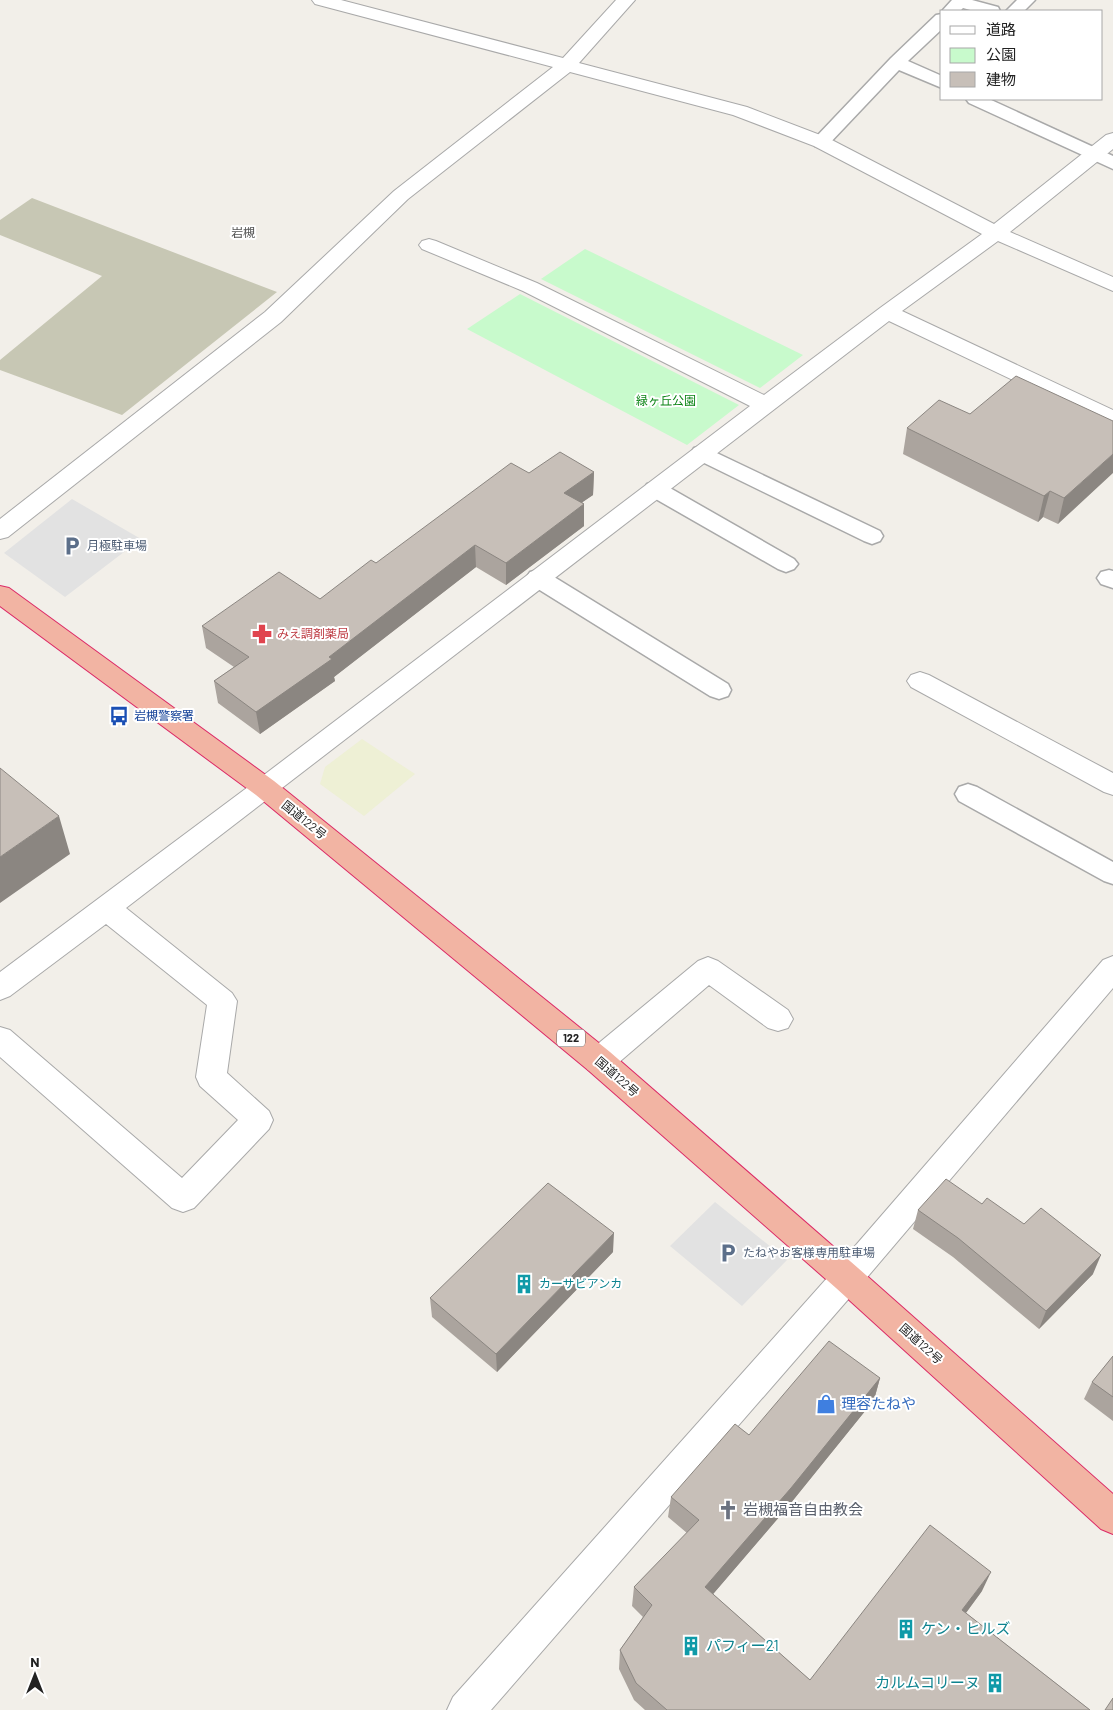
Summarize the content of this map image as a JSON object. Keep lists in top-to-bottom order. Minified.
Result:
{"streets":{"highway":["国道122号","122"]},"districts":["岩槻"],"parks":["緑ヶ丘公園"],"places":{"parking":["月極駐車場","たねやお客様専用駐車場"],"pharmacy":["みえ調剤薬局"],"bus stop":["岩槻警察署"],"building":["カーサビアンカ","ケン・ヒルズ","パフィー21","カルムコリーヌ"],"shop":["理容たねや"],"church":["岩槻福音自由教会"]},"legend":["道路","公園","建物"],"north":"top"}
